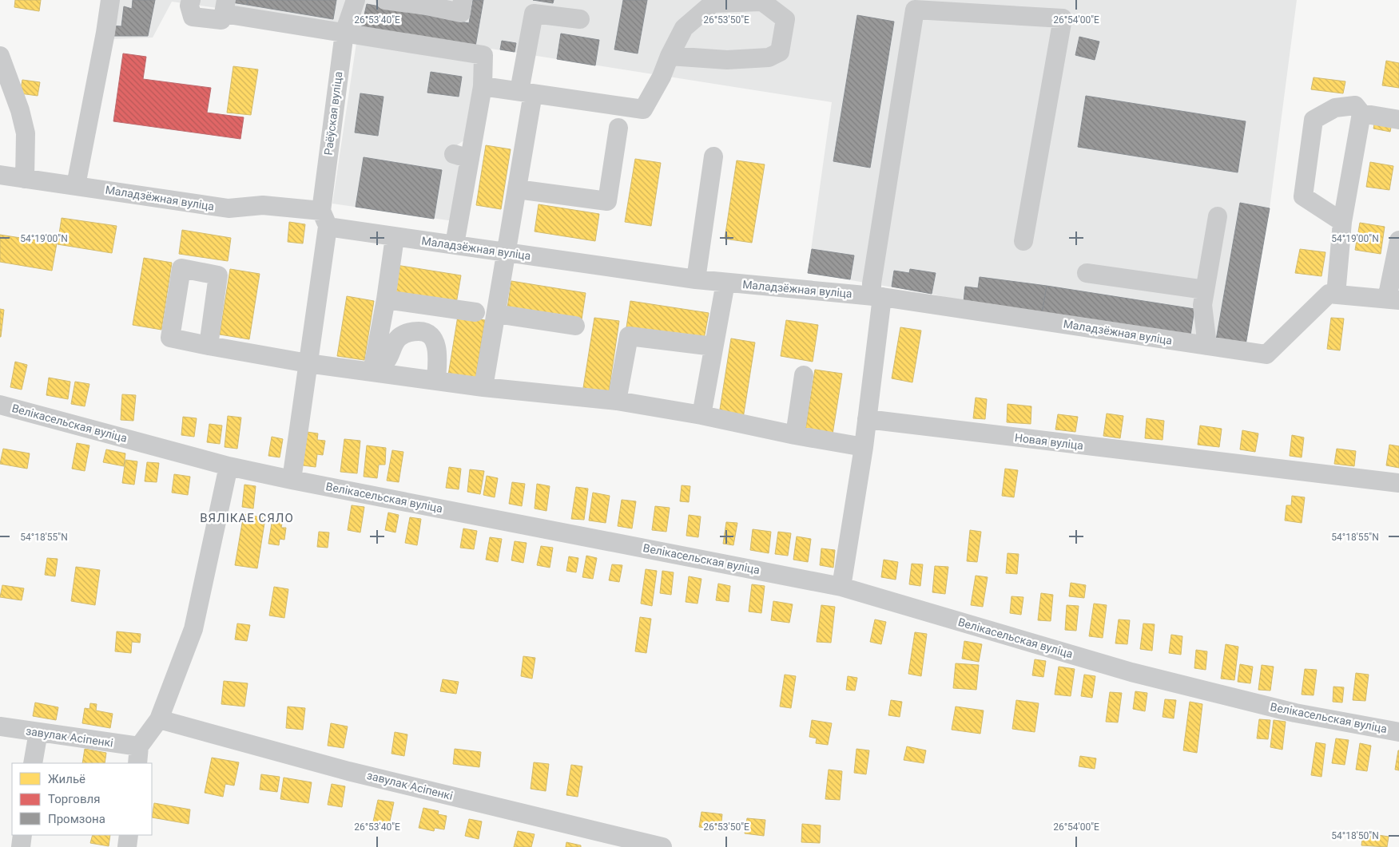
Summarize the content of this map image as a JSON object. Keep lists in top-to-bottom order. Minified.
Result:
{"streets":{"street":["Раёўская вуліца","Маладзёжная вуліца","Велікасельская вуліца","Новая вуліца","завулак Асіпенкі"]},"crossings":[["Раёўская вуліца","Маладзёжная вуліца"],["Раёўская вуліца","Велікасельская вуліца"],["Велікасельская вуліца","завулак Асіпенкі"]],"districts":["ВЯЛІКАЕ СЯЛО"],"legend":["Жильё","Торговля","Промзона"],"coordinates":["26°53'40\"E","26°53'50\"E","26°54'00\"E","54°19'00\"N","54°18'55\"N","54°18'50\"N"]}
